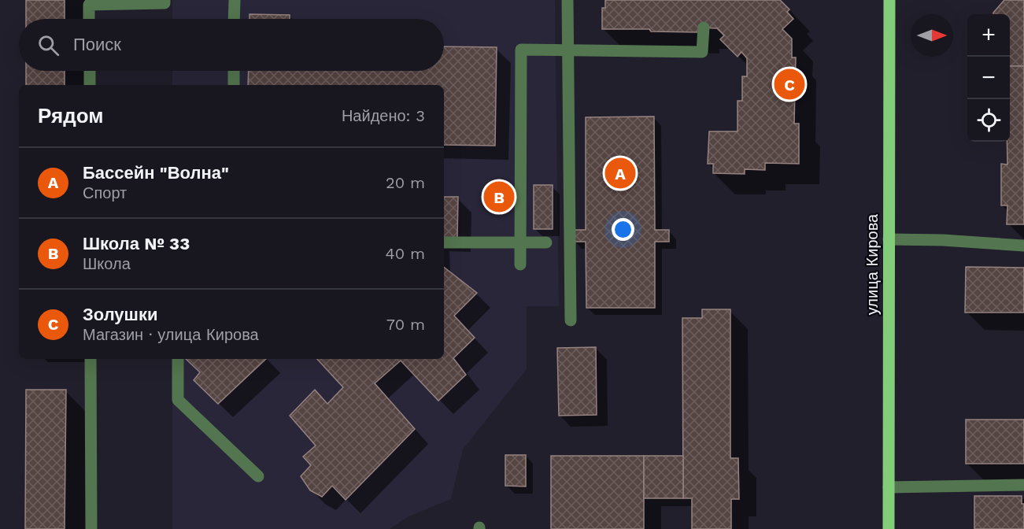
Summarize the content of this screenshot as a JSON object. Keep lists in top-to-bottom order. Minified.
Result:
{"streets":{"main road":["улица Кирова"]},"north":"right","page":{"map_buttons":["+","−"],"search":"Поиск","pins":["C","A","B"],"heading":["Рядом","Найдено: 3"],"list":[{"mark":"A","name":"Бассейн \"Волна\"","note":"Спорт","value":"20 m"},{"mark":"B","name":"Школа № 33","note":"Школа","value":"40 m"},{"mark":"C","name":"Золушки","note":"Магазин · улица Кирова","value":"70 m"}]}}
